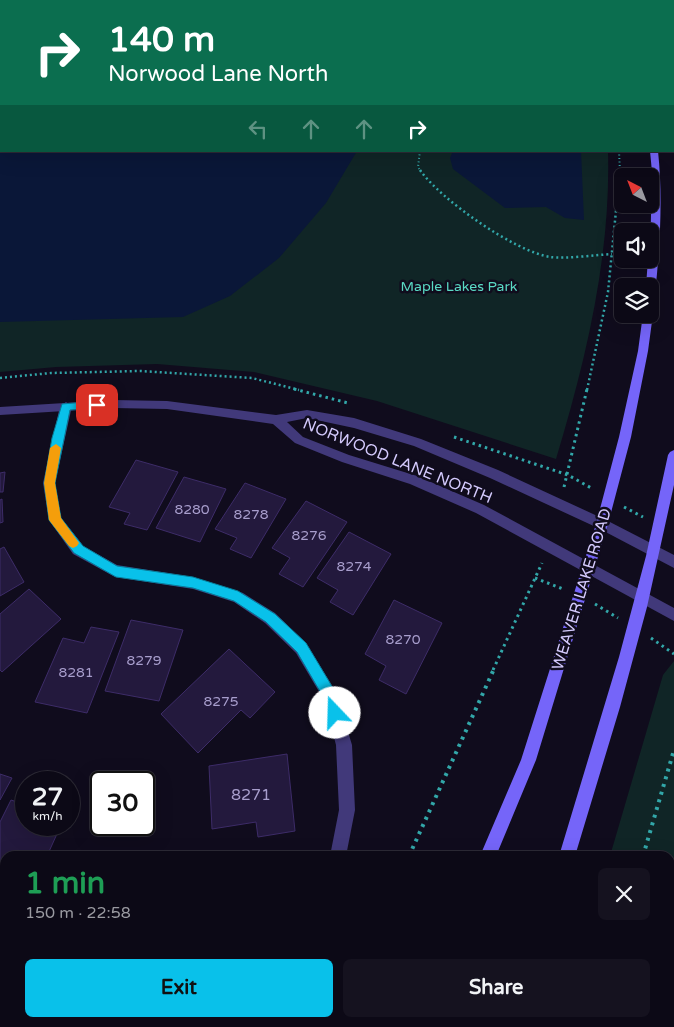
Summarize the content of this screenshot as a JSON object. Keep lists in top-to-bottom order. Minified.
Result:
{"streets":{"main road":["WEAVER LAKE ROAD"],"street":["NORWOOD LANE NORTH"]},"crossings":[["NORWOOD LANE NORTH","WEAVER LAKE ROAD"]],"parks":["Maple Lakes Park"],"house_numbers":["8280","8278","8276","8274","8270","8279","8281","8275","8271"],"north":"top left","page":{"turn":["140 m","Norwood Lane North"],"speed":"27 km/h","limit":"30","heading":["1 min","150 m · 22:58"],"buttons":["Exit","Share"]}}
